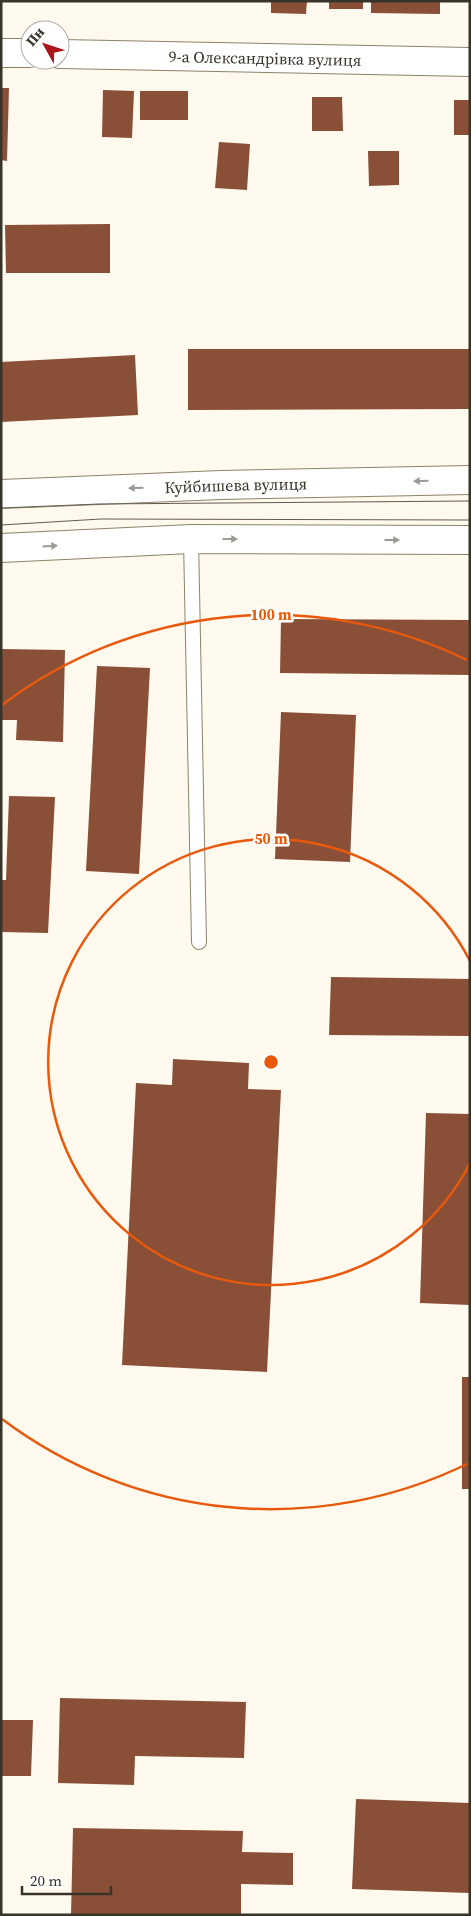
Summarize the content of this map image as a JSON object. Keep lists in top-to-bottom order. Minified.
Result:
{"streets":{"main road":["9-а Олександрівка вулиця","Куйбишева вулиця"]},"scale_bar":"20 m","north":"top left","rings":["100 m","50 m"]}
